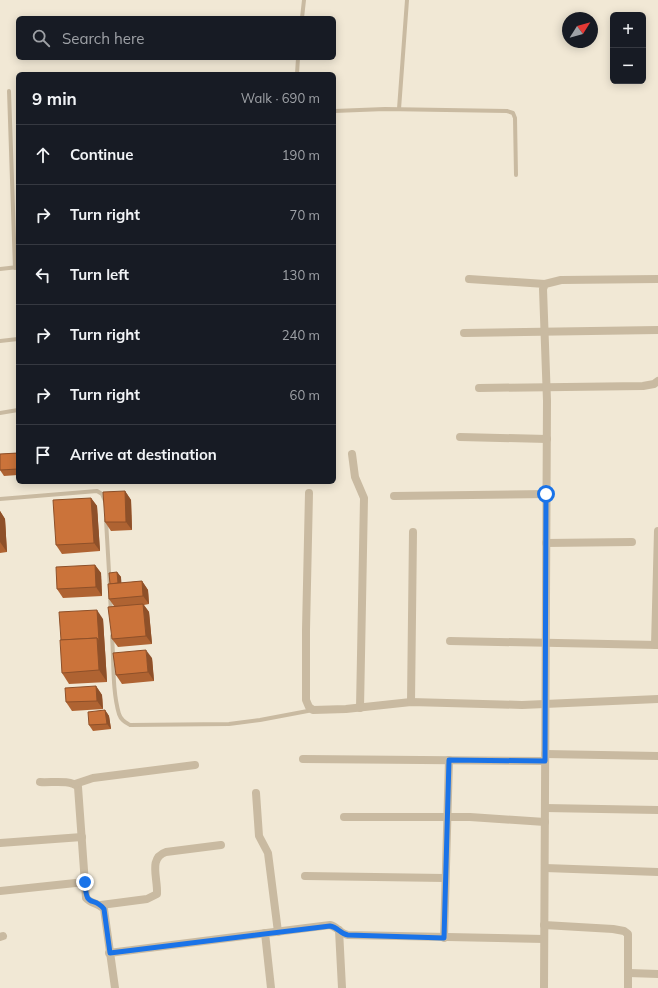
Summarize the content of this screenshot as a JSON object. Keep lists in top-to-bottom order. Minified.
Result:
{"north":"top right","page":{"map_buttons":["+","−"],"search":"Search here","heading":["9 min","Walk · 690 m"],"list":[["Continue","190 m"],["Turn right","70 m"],["Turn left","130 m"],["Turn right","240 m"],["Turn right","60 m"],"Arrive at destination"]}}
